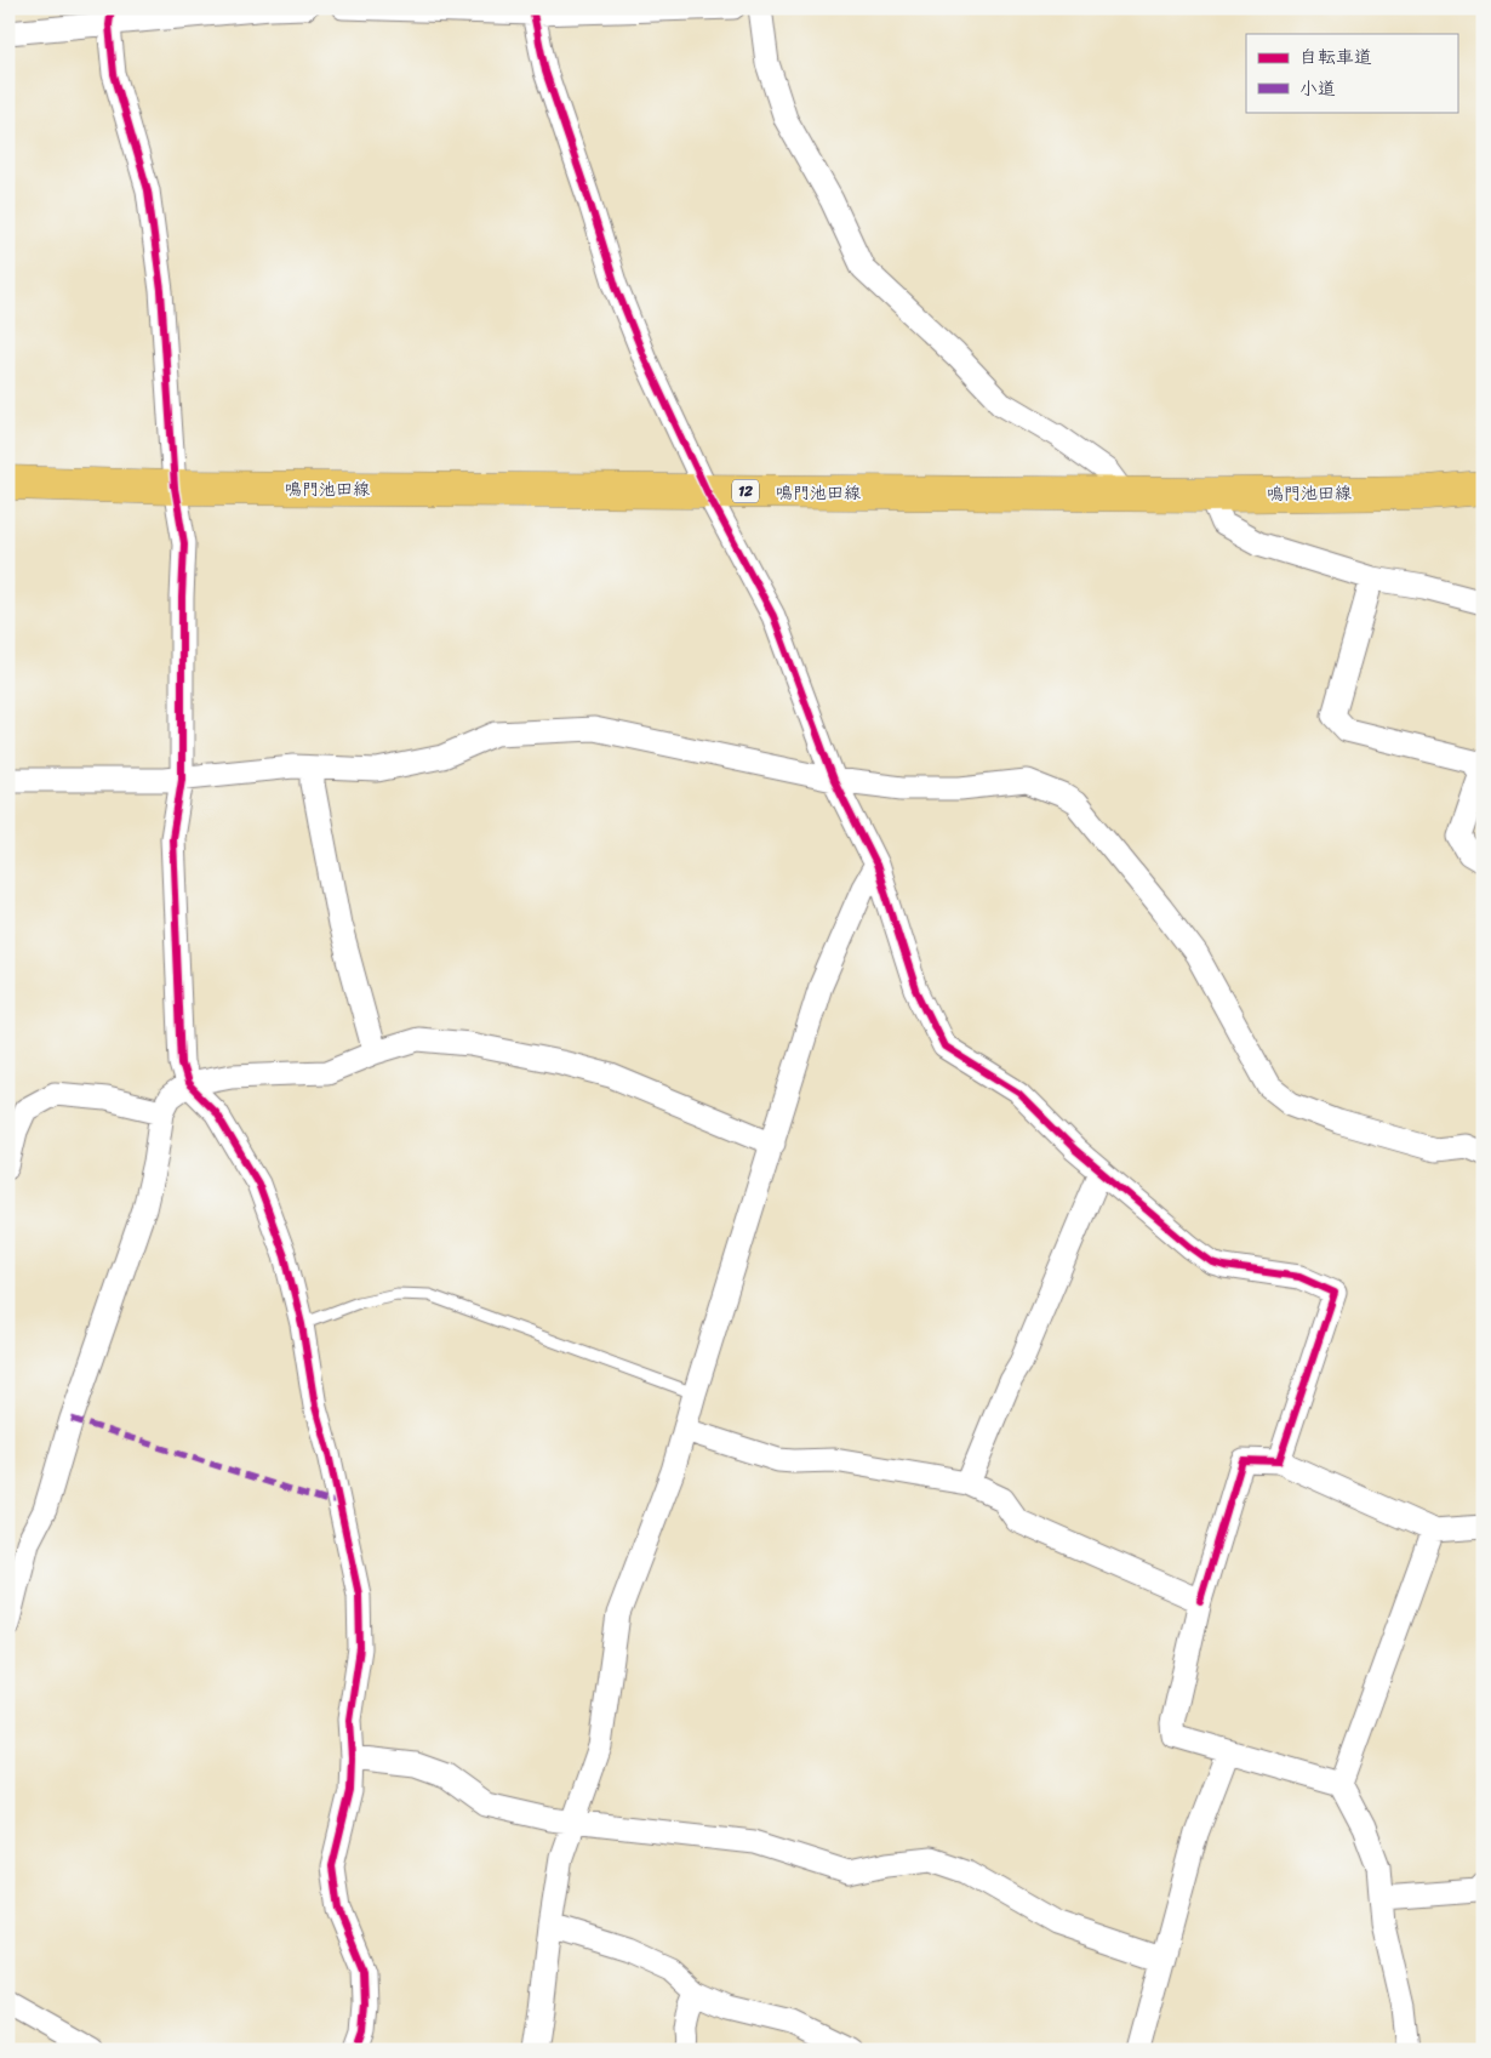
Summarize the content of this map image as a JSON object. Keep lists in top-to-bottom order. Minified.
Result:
{"streets":{"main road":["鳴門池田線","12"]},"legend":["自転車道","小道"]}
